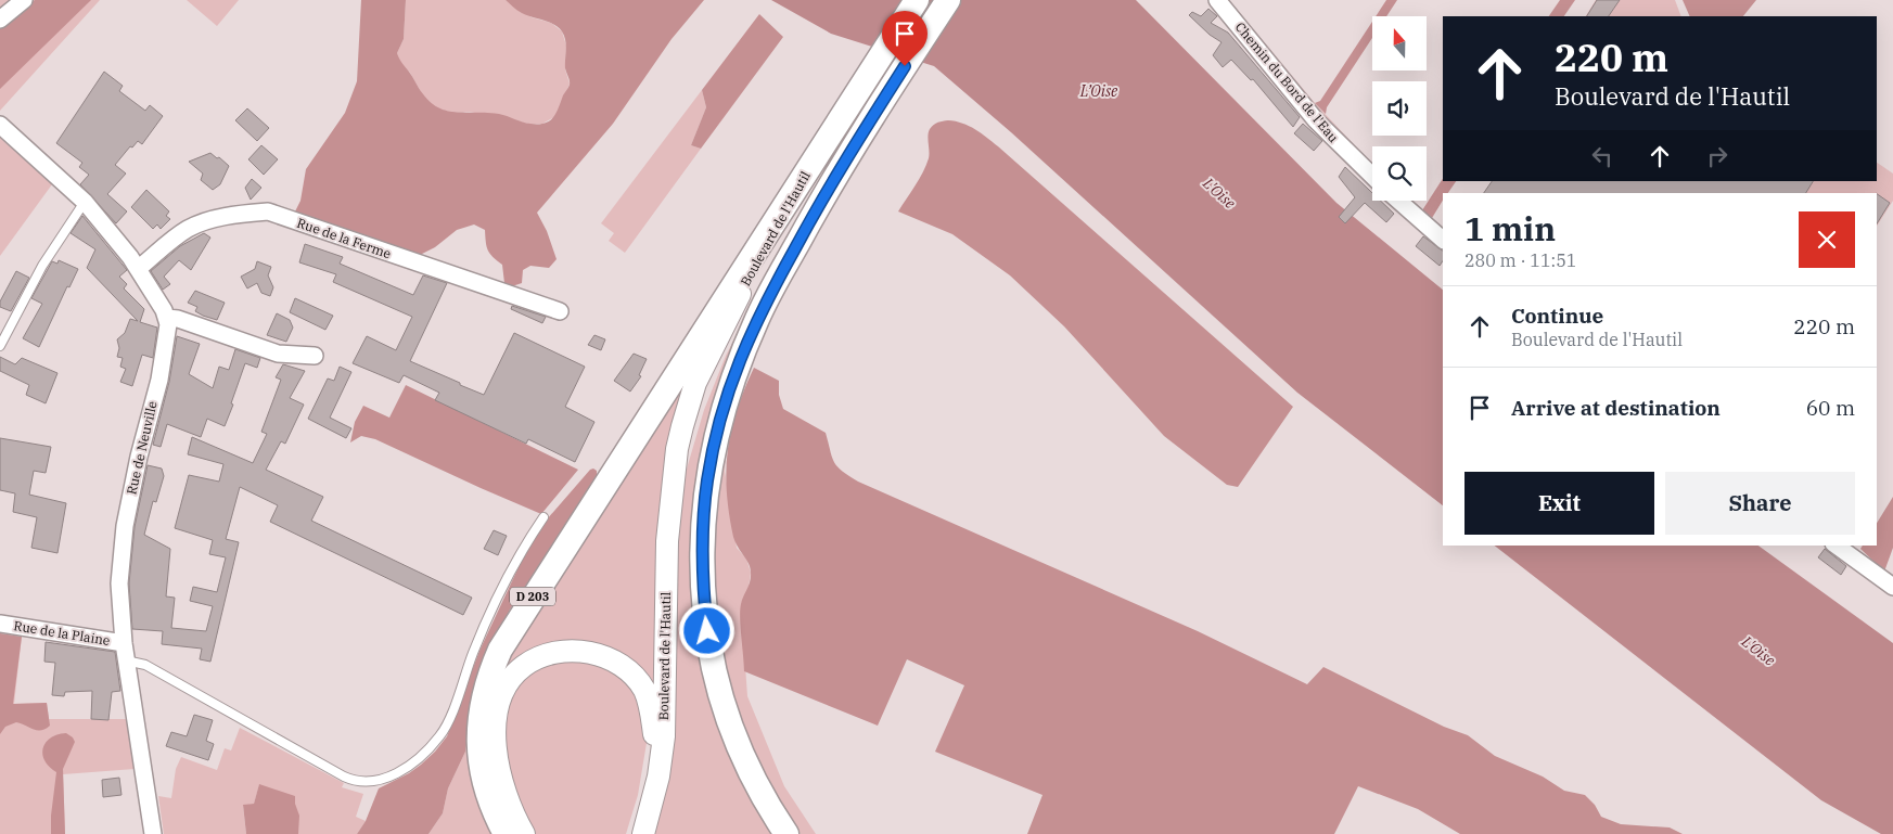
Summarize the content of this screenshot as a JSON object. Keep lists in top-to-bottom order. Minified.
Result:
{"streets":{"main road":["Boulevard de l'Hautil","D 203"],"street":["Chemin du Bord de l'Eau","Rue de la Ferme","Rue de Neuville","Rue de la Plaine"]},"crossings":[["Boulevard de l'Hautil","D 203"],["Rue de Neuville","Rue de la Plaine"]],"water":["L’Oise","L'Oise"],"north":"top","page":{"turn":["220 m","Boulevard de l'Hautil"],"heading":["1 min","280 m · 11:51"],"list":[{"name":"Continue","note":"Boulevard de l'Hautil","value":"220 m"},{"name":"Arrive at destination","value":"60 m"}],"buttons":["Exit","Share"]}}
